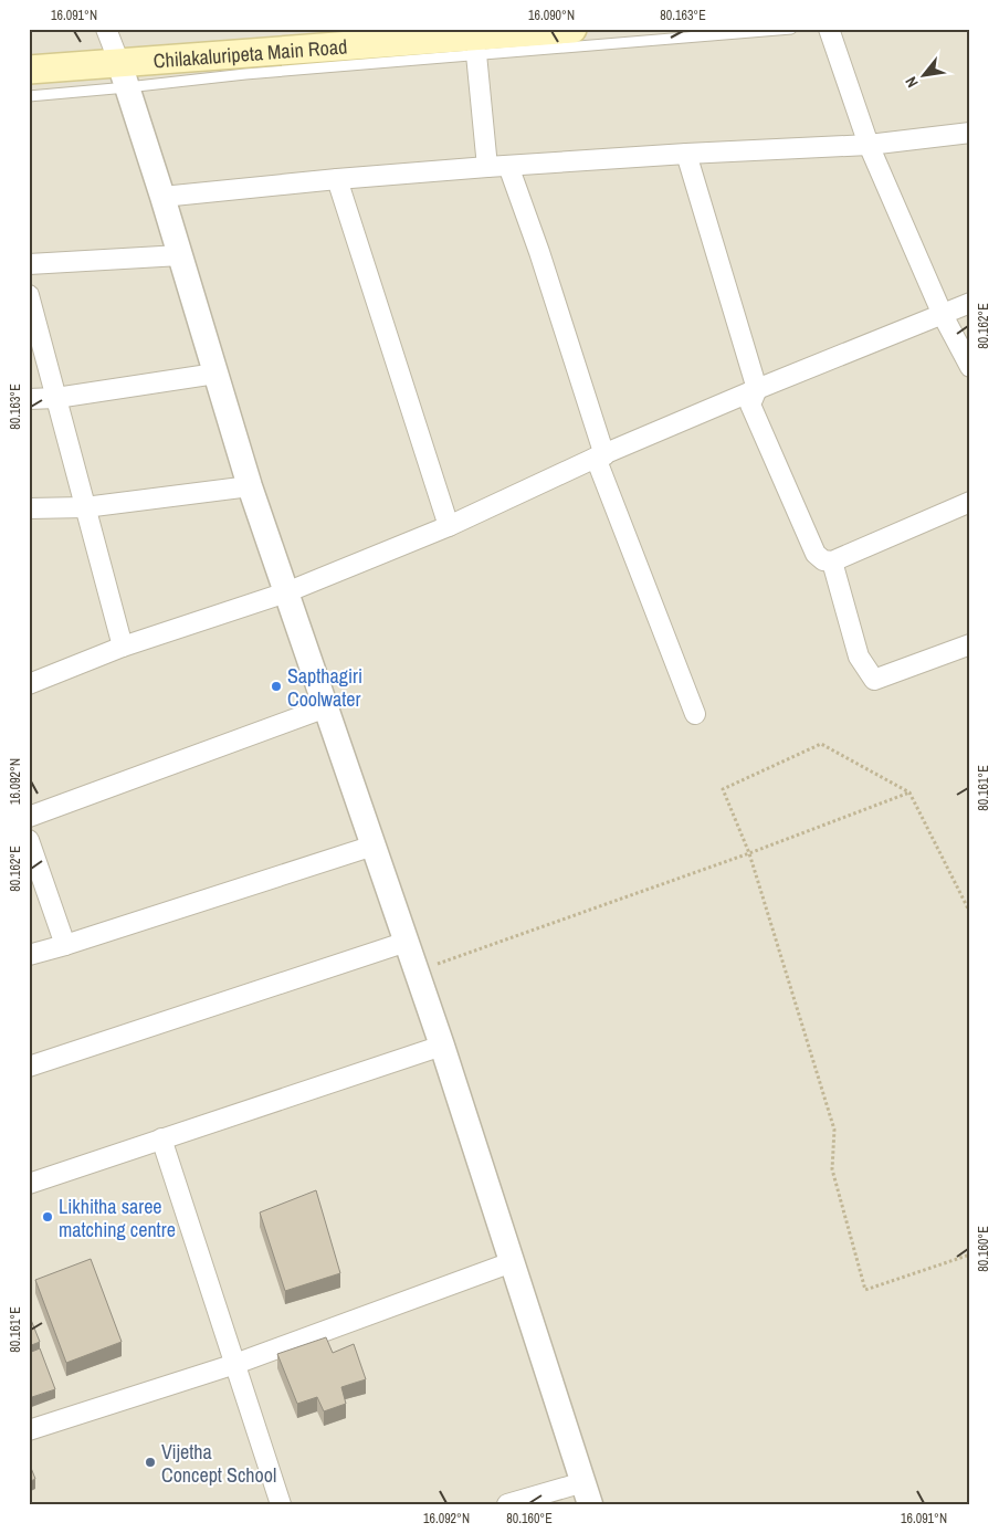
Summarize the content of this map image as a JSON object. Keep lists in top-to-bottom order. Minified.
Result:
{"streets":{"main road":["Chilakaluripeta Main Road"]},"places":["Sapthagiri Coolwater","Likhitha saree matching centre","Vijetha Concept School"],"north":"bottom left","coordinates":["16.091°N","16.090°N","80.163°E","80.162°E","16.092°N","80.161°E","80.160°E"]}
